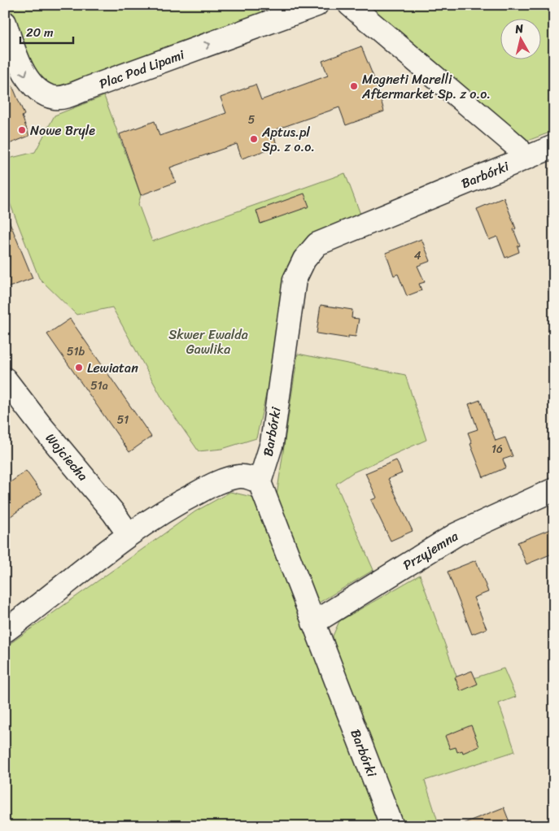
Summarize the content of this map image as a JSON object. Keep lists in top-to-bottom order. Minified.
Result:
{"streets":{"street":["Plac Pod Lipami","Barbórki","Wojciecha","Przyjemna"]},"crossings":[["Barbórki","Przyjemna"]],"one_way":["Plac Pod Lipami"],"parks":["Skwer Ewalda Gawlika"],"places":["Magneti Marelli Aftermarket Sp. z o.o.","Nowe Bryle","Aptus.pl Sp. z o.o.","Lewiatan"],"house_numbers":["5","4","51b","51a","51","16"],"scale_bar":"20 m","north":"top"}
